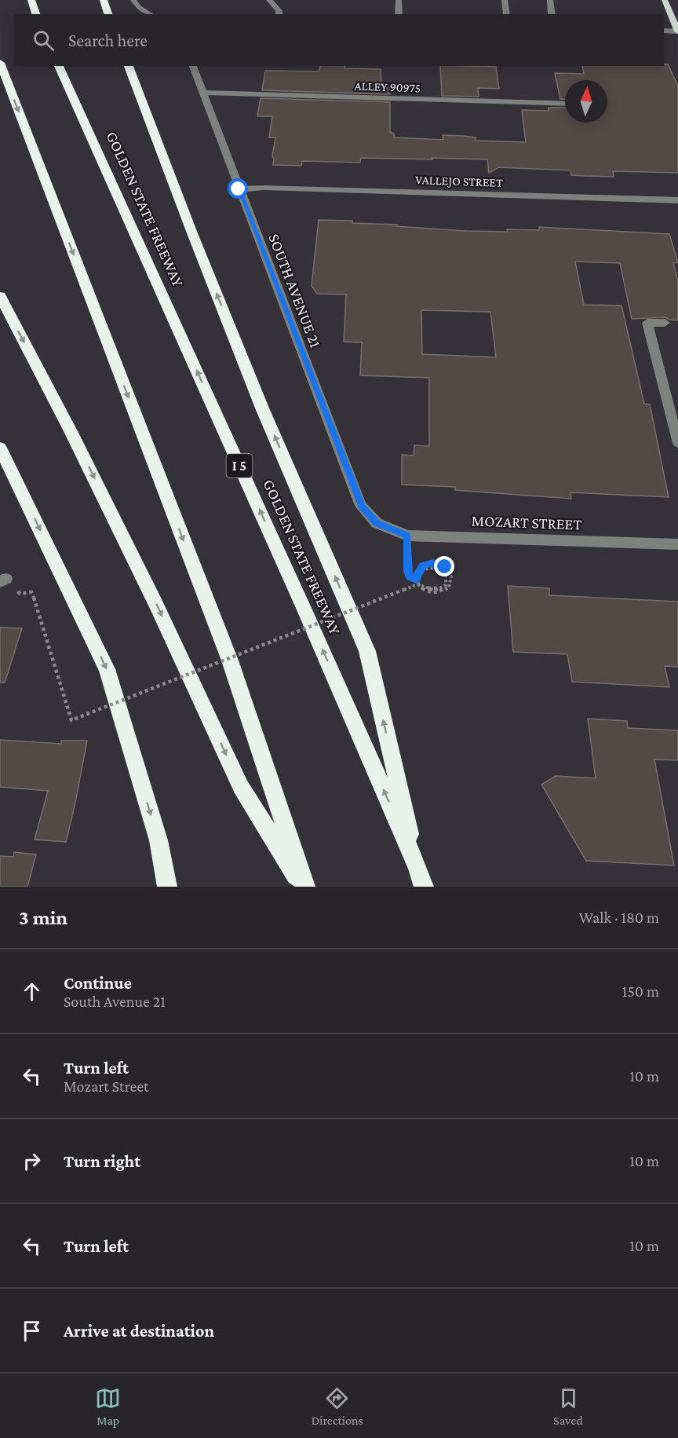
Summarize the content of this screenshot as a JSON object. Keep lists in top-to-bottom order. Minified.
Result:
{"streets":{"highway":["GOLDEN STATE FREEWAY","I 5"],"street":["ALLEY 90975","VALLEJO STREET","SOUTH AVENUE 21","MOZART STREET"]},"crossings":[["ALLEY 90975","SOUTH AVENUE 21"],["VALLEJO STREET","SOUTH AVENUE 21"],["SOUTH AVENUE 21","MOZART STREET"]],"north":"top","page":{"search":"Search here","heading":["3 min","Walk · 180 m"],"list":[["Continue","South Avenue 21","150 m"],["Turn left","Mozart Street","10 m"],["Turn right","10 m"],["Turn left","10 m"],"Arrive at destination"],"nav":["Map","Directions","Saved"]}}
